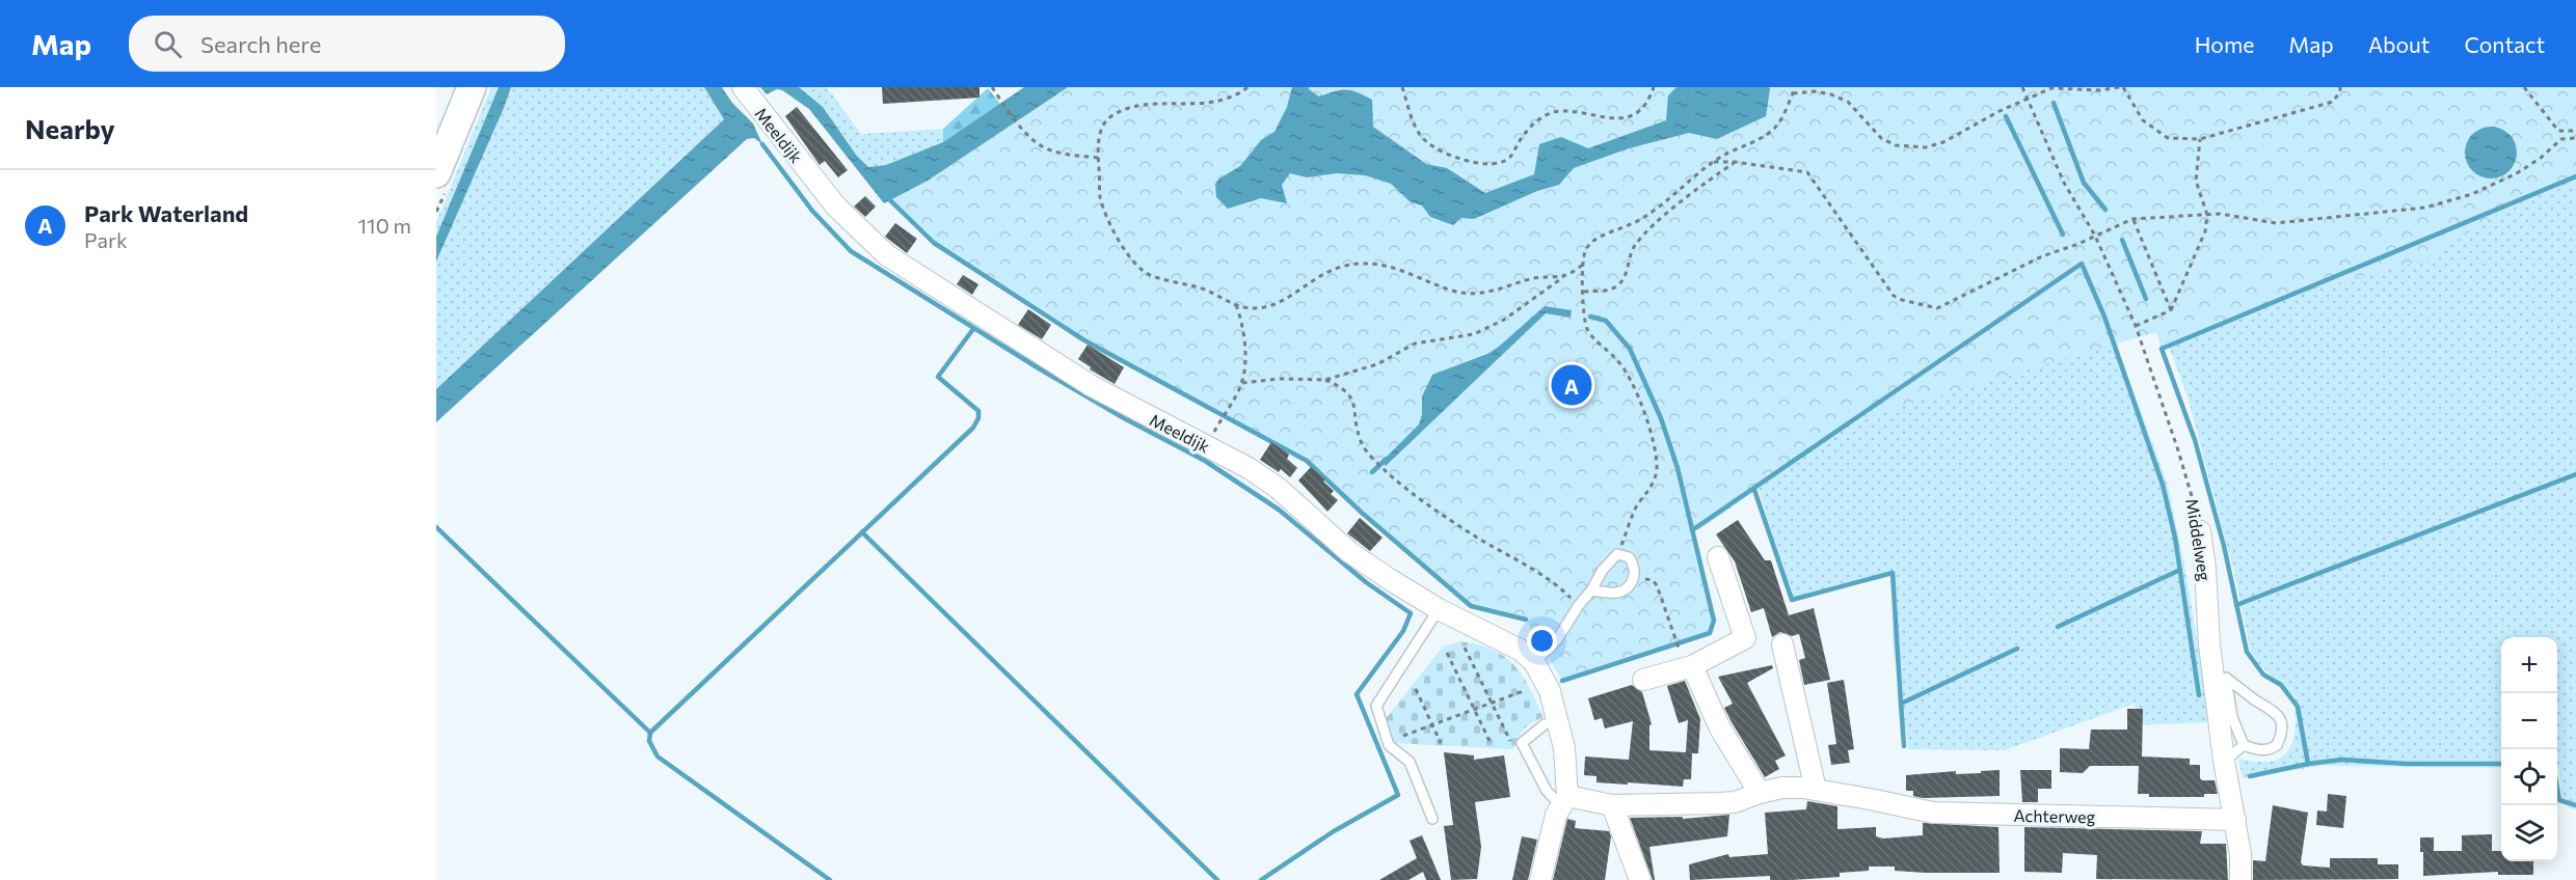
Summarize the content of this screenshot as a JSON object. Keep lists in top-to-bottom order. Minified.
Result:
{"streets":{"street":["Meeldijk","Middelweg","Achterweg"]},"crossings":[["Meeldijk","Achterweg"],["Middelweg","Achterweg"]],"page":{"header":"Map","search":"Search here","nav":["Home","Map","About","Contact"],"heading":"Nearby","list":[{"mark":"A","name":"Park Waterland","note":"Park","value":"110 m"}],"pins":"A","map_buttons":["+","−"]}}
